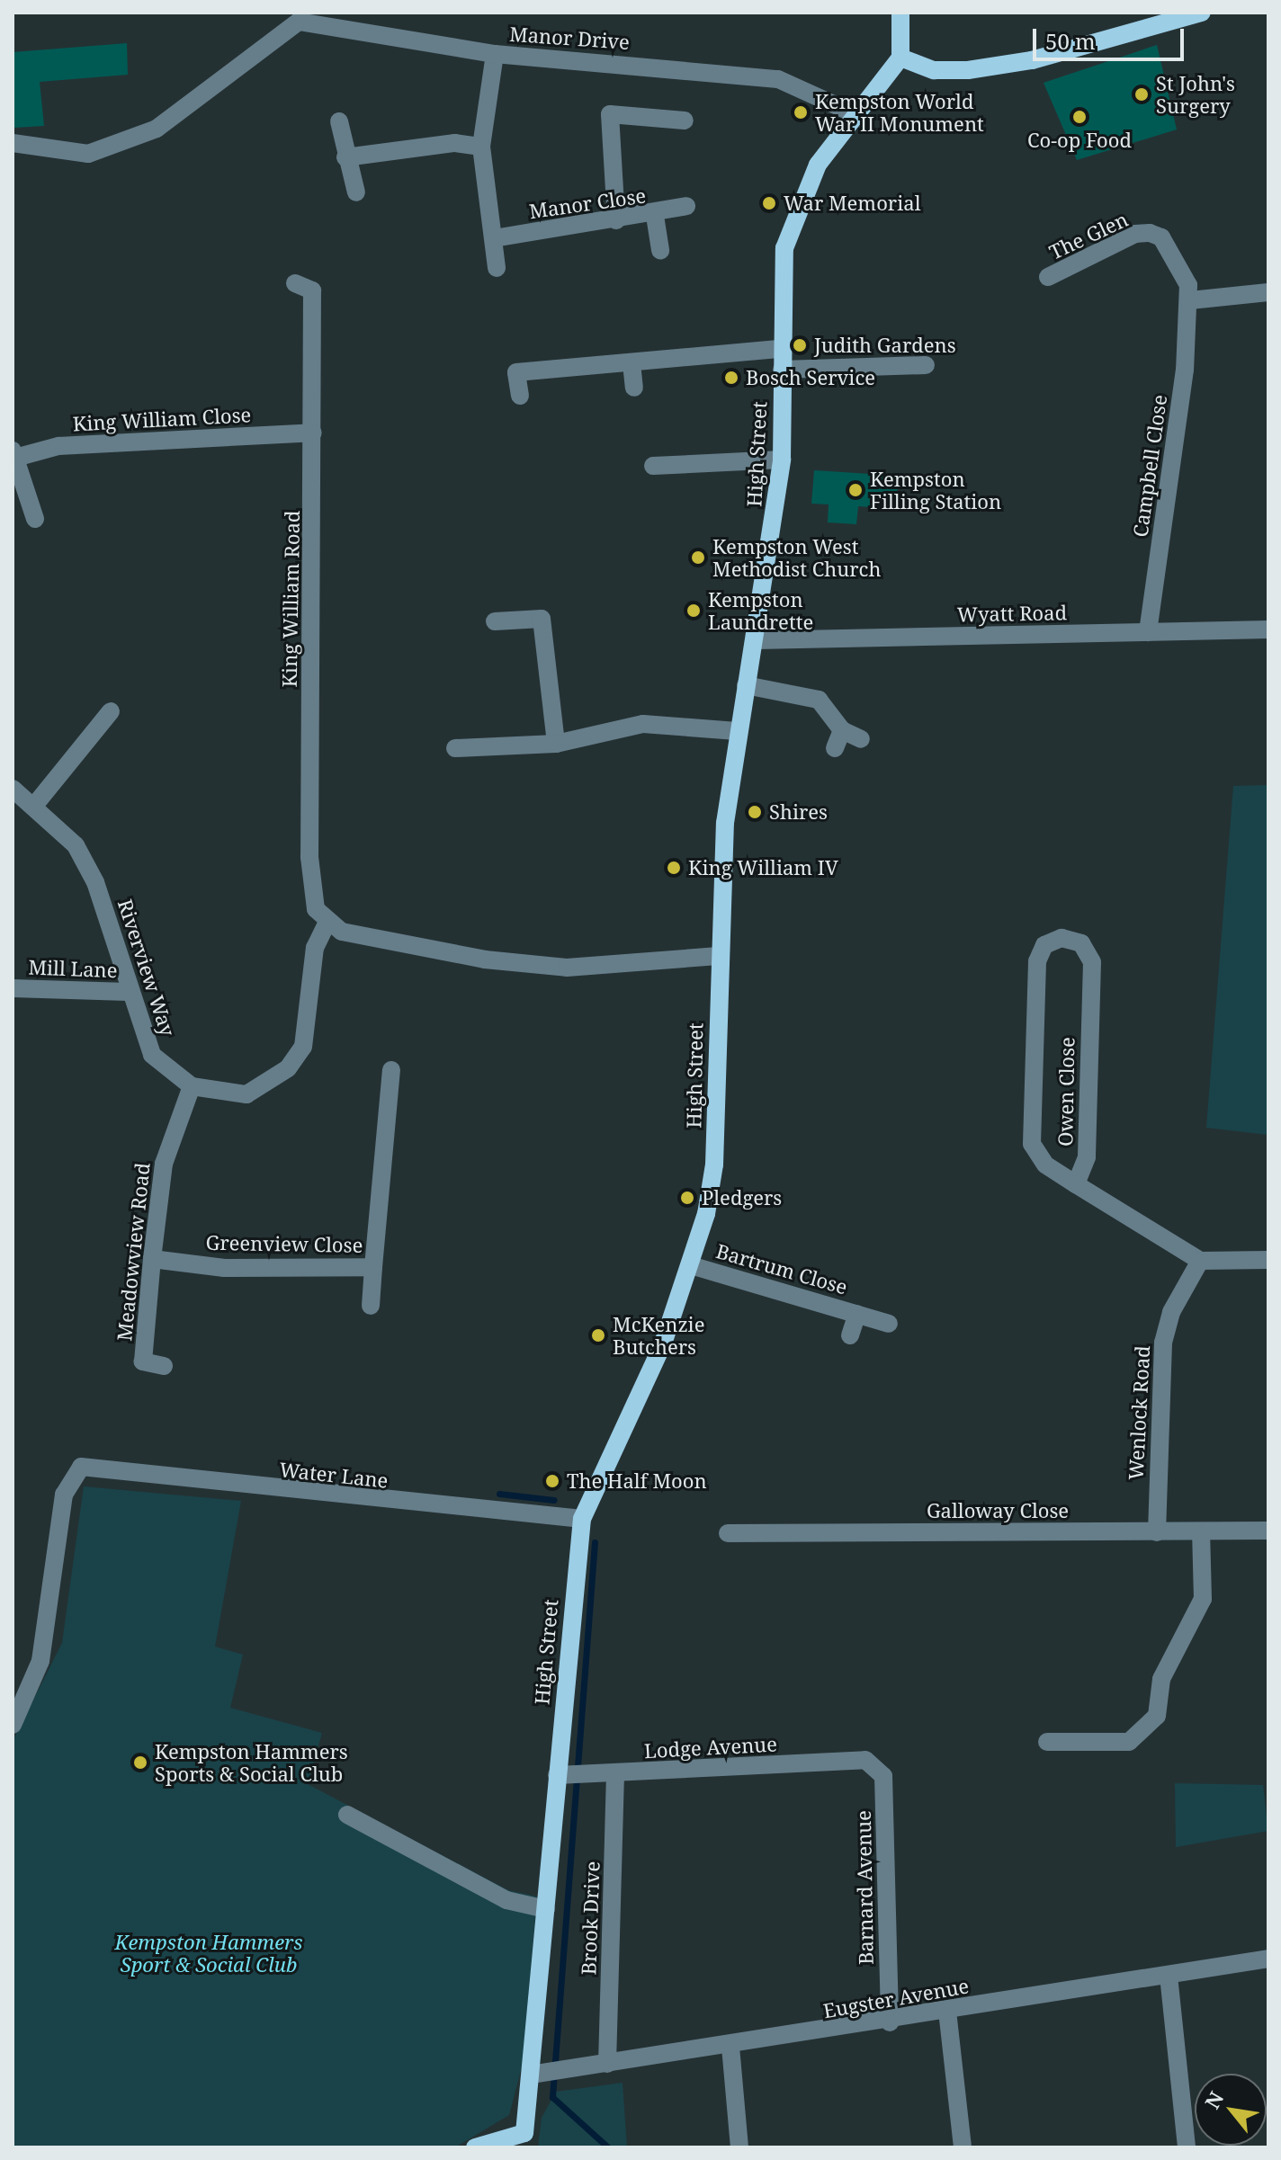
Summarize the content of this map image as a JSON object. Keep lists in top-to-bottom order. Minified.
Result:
{"streets":{"main road":["High Street"],"street":["Manor Drive","Manor Close","The Glen","King William Close","Campbell Close","King William Road","Wyatt Road","Riverview Way","Mill Lane","Owen Close","Greenview Close","Meadowview Road","Bartrum Close","Wenlock Road","Water Lane","Galloway Close","Lodge Avenue","Barnard Avenue","Brook Drive","Eugster Avenue"]},"crossings":[["Manor Drive","High Street"],["The Glen","Campbell Close"],["King William Close","King William Road"],["High Street","Wyatt Road"],["High Street","Bartrum Close"],["High Street","Water Lane"],["High Street","Lodge Avenue"],["High Street","Eugster Avenue"],["Campbell Close","Wyatt Road"],["Riverview Way","Mill Lane"],["Riverview Way","Meadowview Road"],["Owen Close","Wenlock Road"],["Greenview Close","Meadowview Road"],["Wenlock Road","Galloway Close"],["Lodge Avenue","Barnard Avenue"],["Lodge Avenue","Brook Drive"],["Barnard Avenue","Eugster Avenue"],["Brook Drive","Eugster Avenue"]],"parks":["Kempston Hammers Sport & Social Club"],"places":["St John's Surgery","Kempston World War II Monument","Co-op Food","War Memorial","Judith Gardens","Bosch Service","Kempston Filling Station","Kempston West Methodist Church","Kempston Laundrette","Shires","King William IV","Pledgers","McKenzie Butchers","The Half Moon","Kempston Hammers Sports & Social Club"],"scale_bar":"50 m","north":"top left"}
